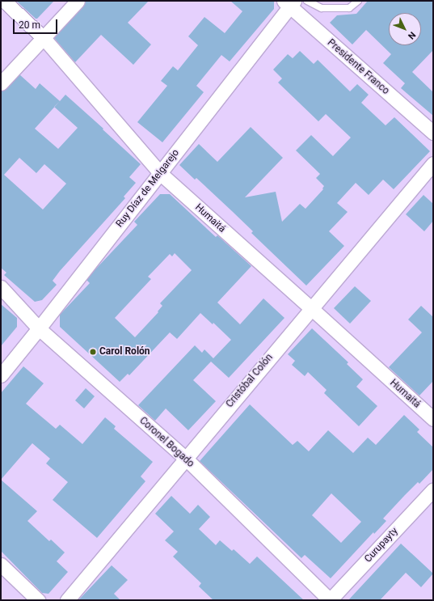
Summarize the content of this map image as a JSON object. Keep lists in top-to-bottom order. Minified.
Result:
{"streets":{"street":["Presidente Franco","Ruy Díaz de Melgarejo","Humaitá","Cristóbal Colón","Coronel Bogado","Curupayty"]},"crossings":[["Presidente Franco","Ruy Díaz de Melgarejo"],["Ruy Díaz de Melgarejo","Humaitá"],["Ruy Díaz de Melgarejo","Coronel Bogado"],["Humaitá","Cristóbal Colón"],["Cristóbal Colón","Coronel Bogado"],["Coronel Bogado","Curupayty"]],"places":["Carol Rolón"],"scale_bar":"20 m","north":"bottom right"}
